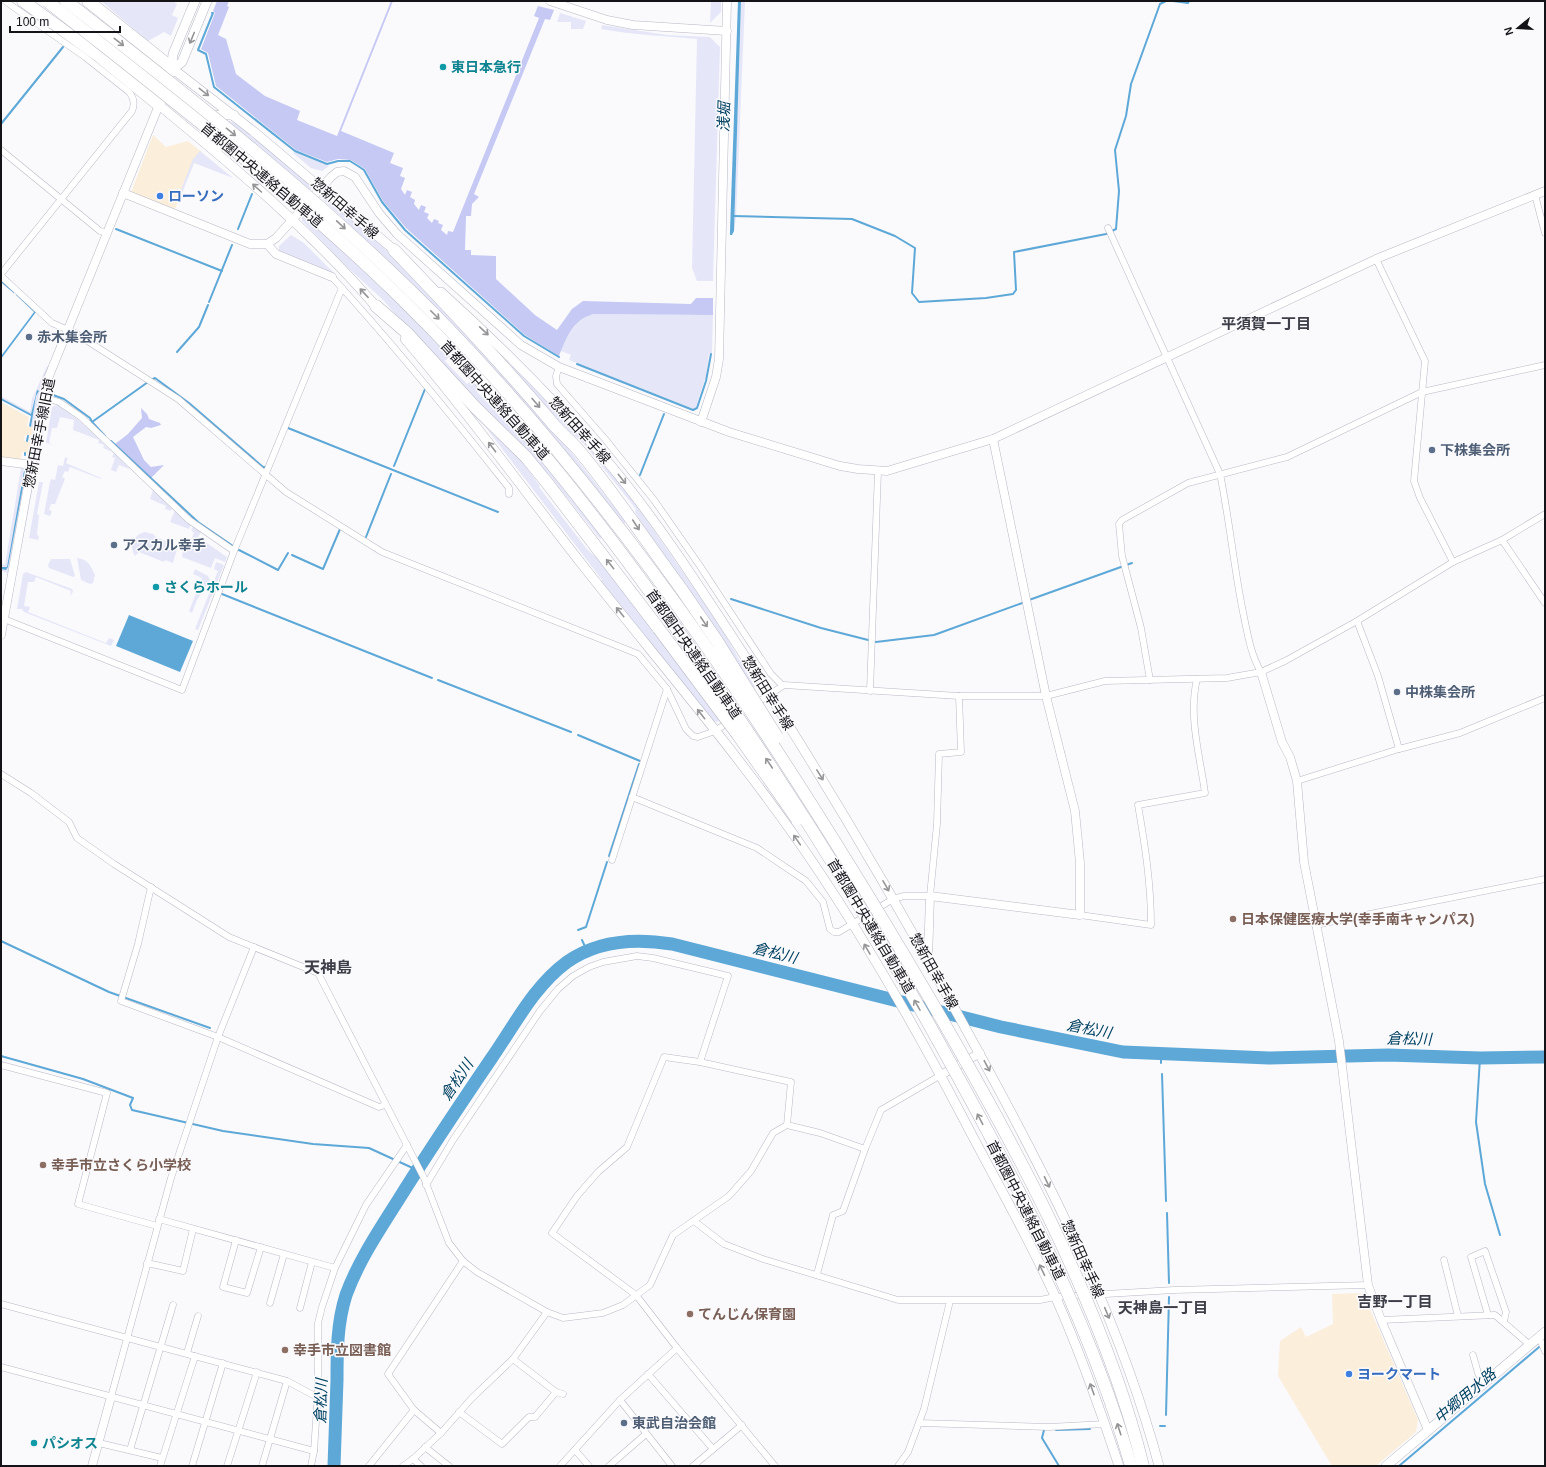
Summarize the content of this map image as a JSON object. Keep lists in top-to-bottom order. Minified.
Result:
{"streets":{"highway":["首都圏中央連絡自動車道"],"main road":["惣新田幸手線"],"street":["惣新田幸手線旧道"]},"districts":["平須賀一丁目","天神島","吉野一丁目","天神島一丁目"],"water":["浅堀","倉松川","中郷用水路"],"places":["東日本急行","ローソン","赤木集会所","下株集会所","アスカル幸手","さくらホール","中株集会所","日本保健医療大学(幸手南キャンパス)","幸手市立さくら小学校","てんじん保育園","幸手市立図書館","ヨークマート","東武自治会館","パシオス"],"scale_bar":"100 m","north":"left"}
